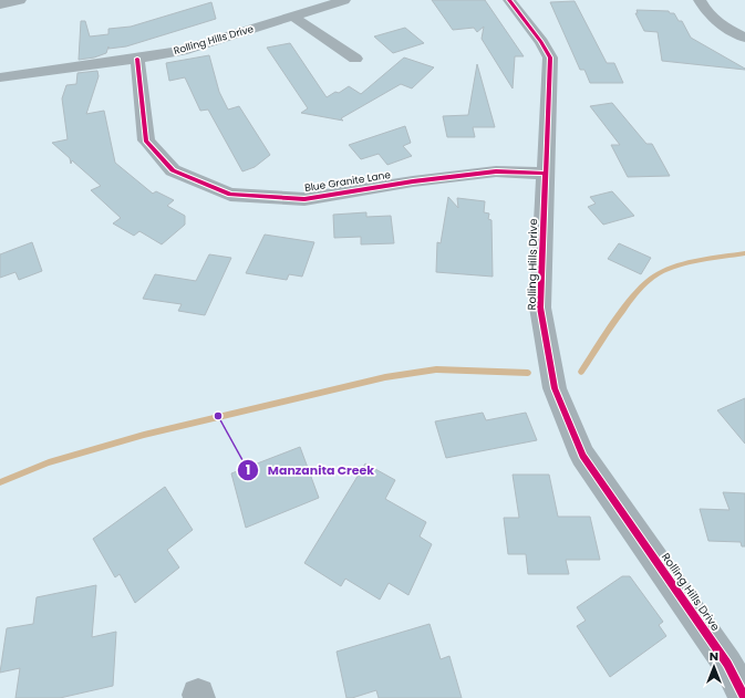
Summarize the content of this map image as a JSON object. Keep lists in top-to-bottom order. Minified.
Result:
{"streets":{"street":["Rolling Hills Drive","Blue Granite Lane"]},"crossings":[["Rolling Hills Drive","Blue Granite Lane"]],"places":["Manzanita Creek"],"north":"top"}
